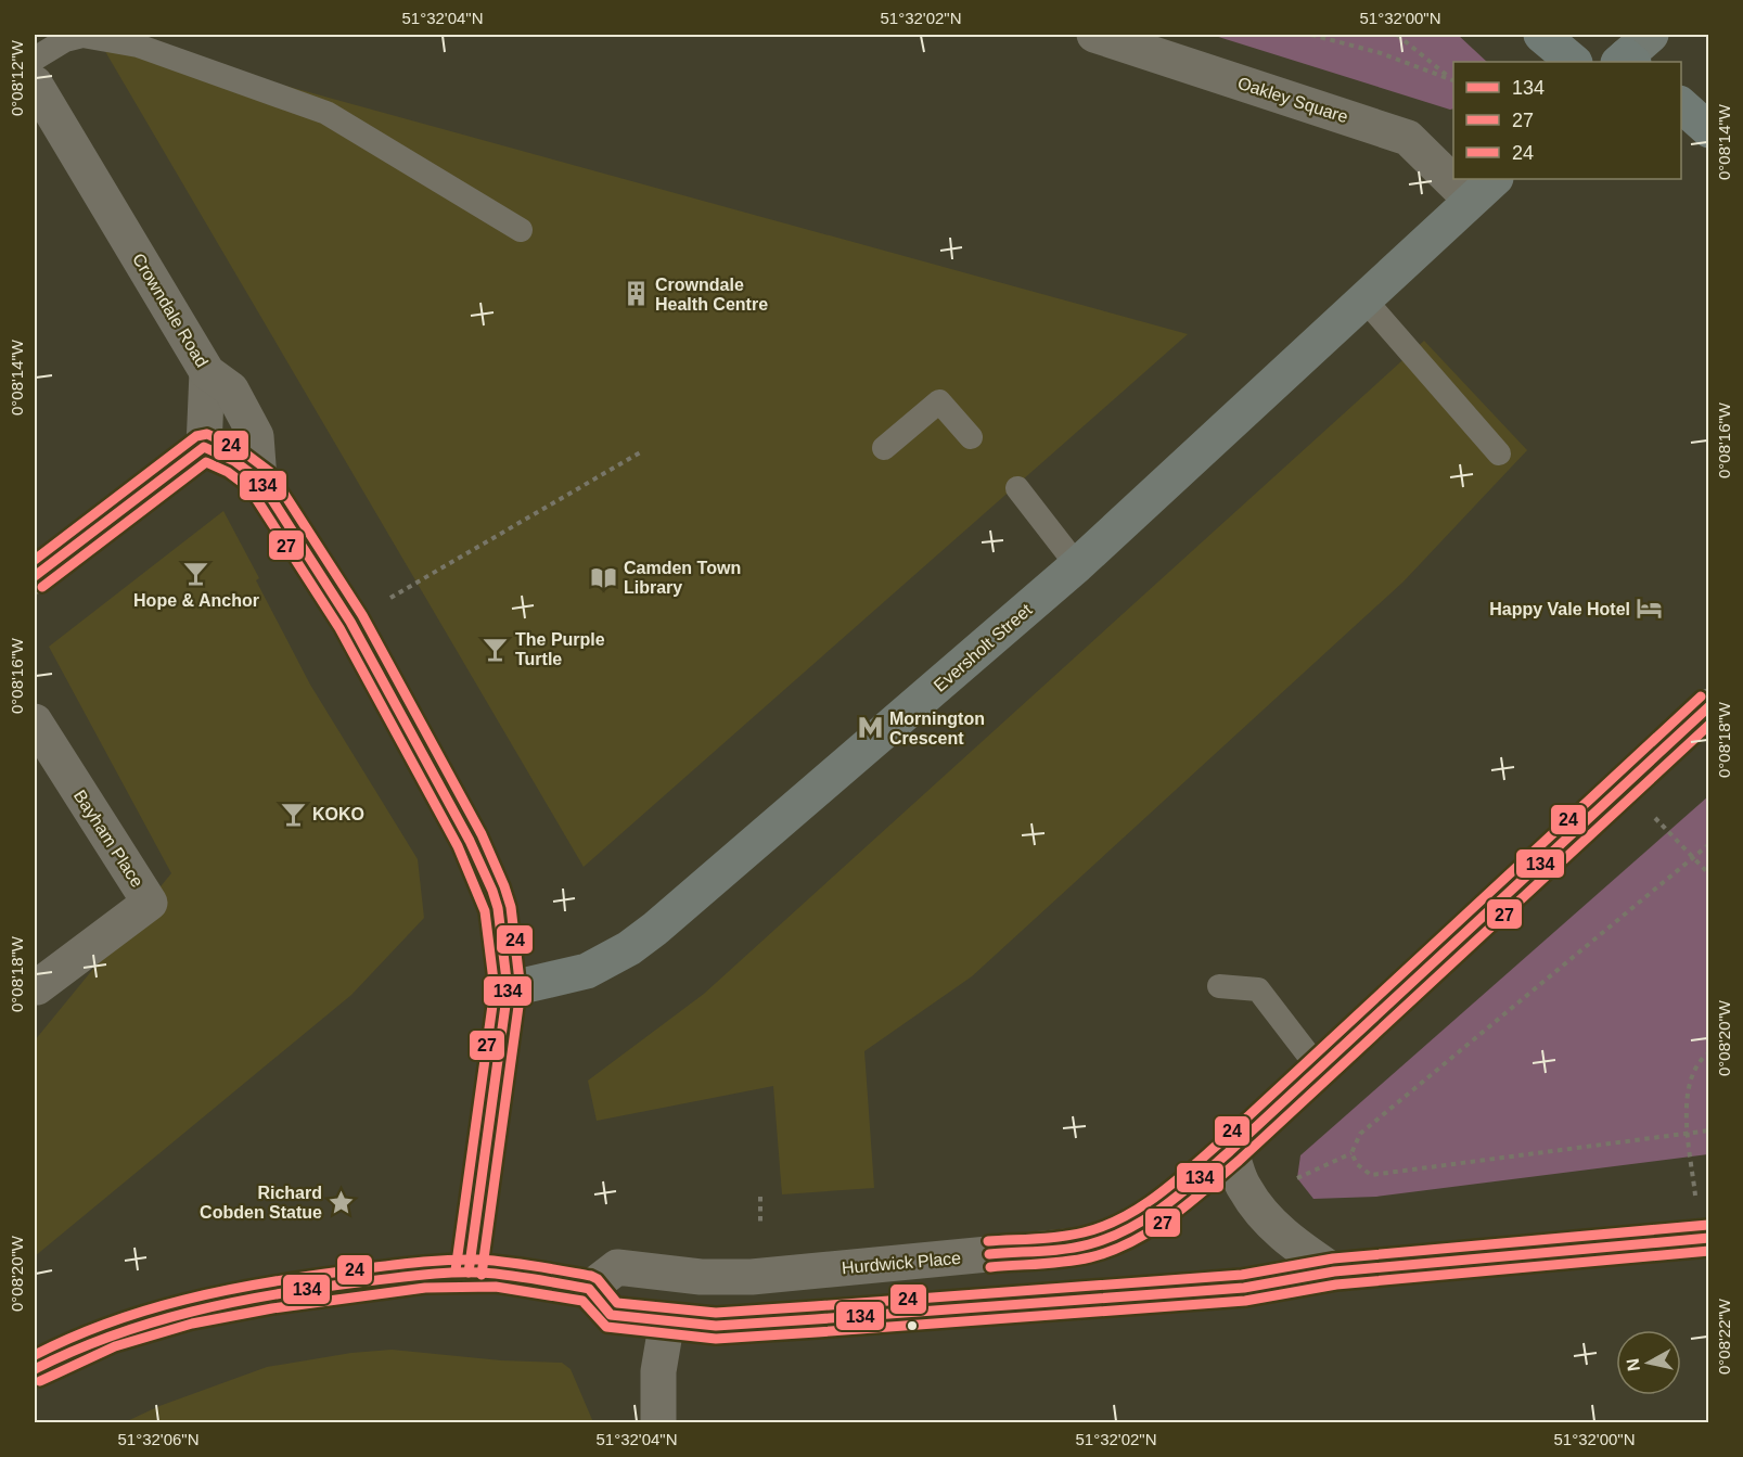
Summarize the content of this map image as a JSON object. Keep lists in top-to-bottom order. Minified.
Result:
{"streets":{"main road":["Oakley Square","Eversholt Street"],"street":["Crowndale Road","Bayham Place","Hurdwick Place"]},"crossings":[["Oakley Square","Eversholt Street"],["Crowndale Road","Eversholt Street"]],"places":{"building":["Crowndale Health Centre"],"bar":["Hope & Anchor","The Purple Turtle","KOKO"],"library":["Camden Town Library"],"hotel":["Happy Vale Hotel"],"metro station":["Mornington Crescent"],"place":["Richard Cobden Statue"]},"lines":["transit line 24","transit line 134","transit line 27"],"legend":["134","27","24"],"north":"left","coordinates":["51°32'04\"N","51°32'02\"N","51°32'00\"N","0°08'12\"W","0°08'14\"W","0°08'16\"W","0°08'18\"W","0°08'20\"W","0°08'22\"W","51°32'06\"N"]}
